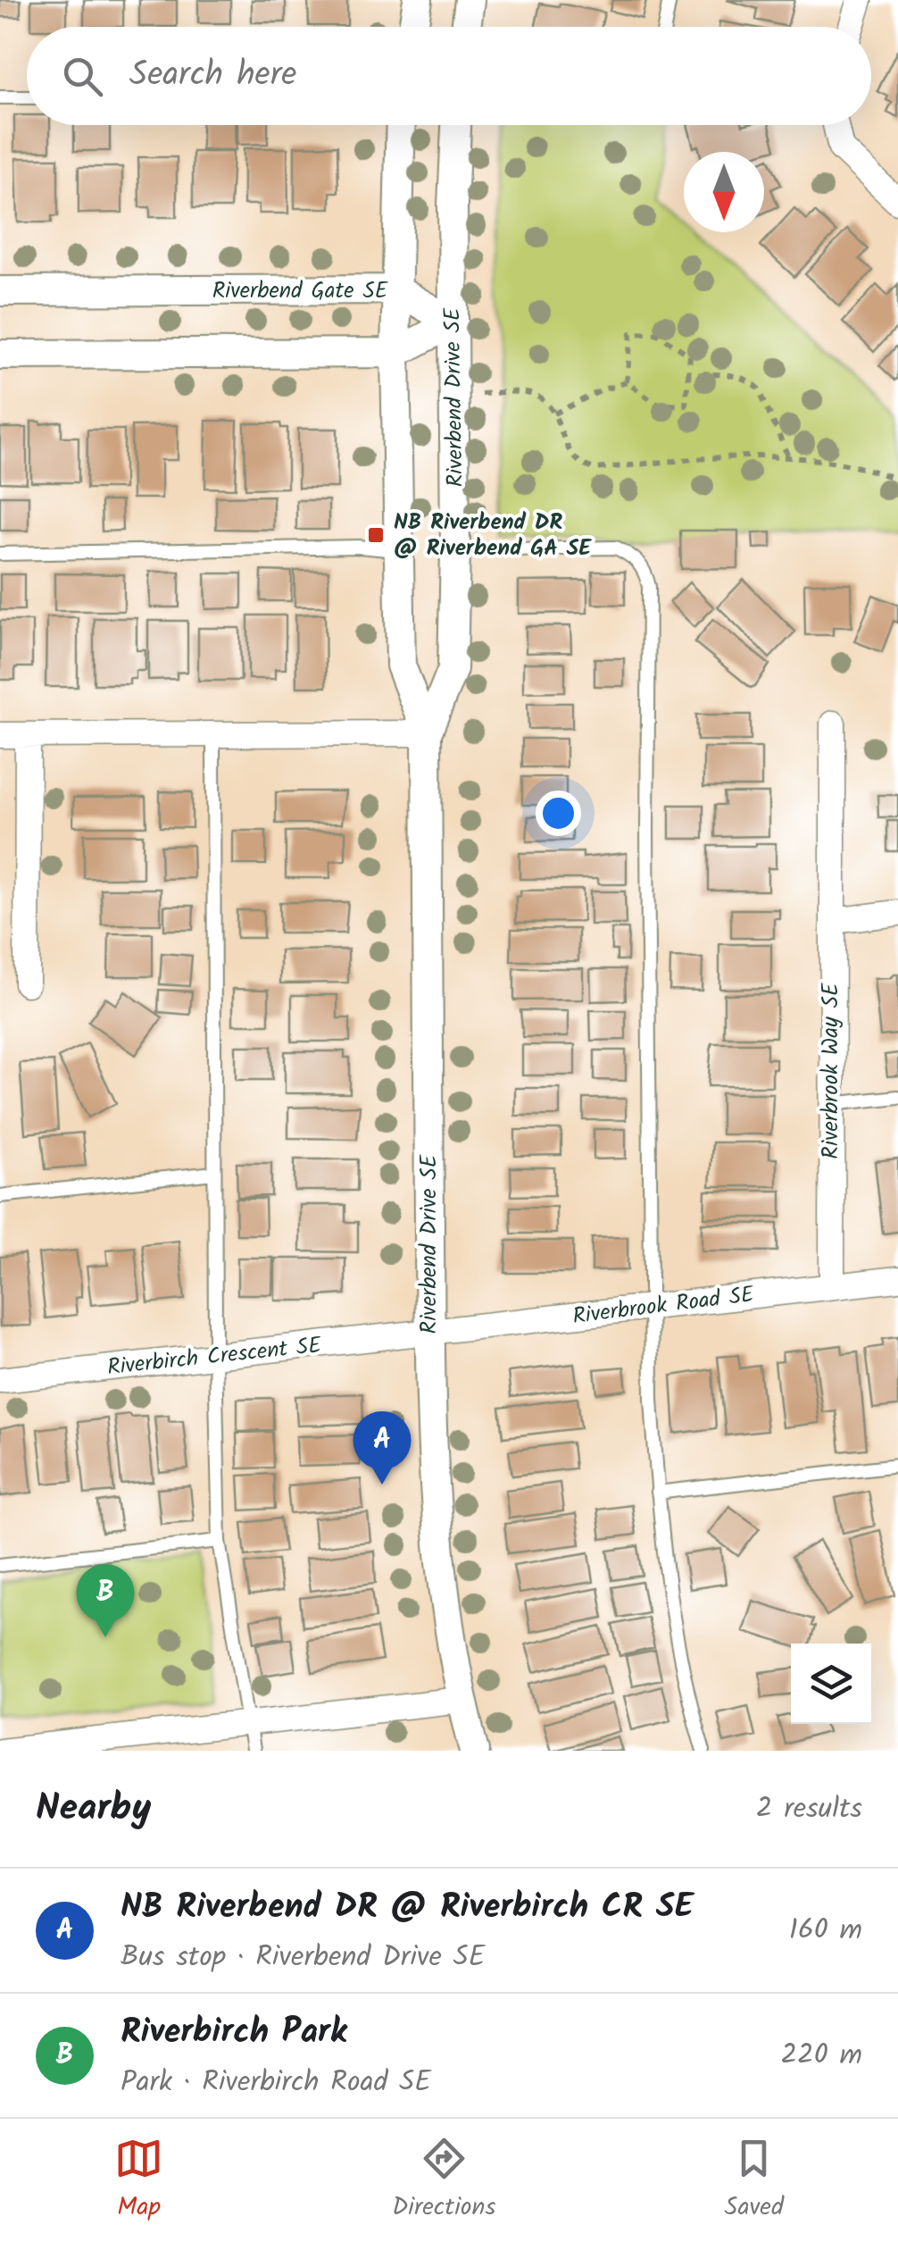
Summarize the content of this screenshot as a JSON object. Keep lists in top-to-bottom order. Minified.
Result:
{"streets":{"street":["Riverbend Gate SE","Riverbend Drive SE","Riverbrook Way SE","Riverbrook Road SE","Riverbirch Crescent SE"]},"crossings":[["Riverbend Gate SE","Riverbend Drive SE"],["Riverbend Drive SE","Riverbrook Road SE"],["Riverbend Drive SE","Riverbirch Crescent SE"],["Riverbrook Way SE","Riverbrook Road SE"],["Riverbrook Road SE","Riverbirch Crescent SE"]],"places":{"transit":["NB Riverbend DR @ Riverbend GA SE"]},"north":"bottom","page":{"search":"Search here","pins":["A","B"],"heading":["Nearby","2 results"],"list":[{"mark":"A","name":"NB Riverbend DR @ Riverbirch CR SE","note":"Bus stop · Riverbend Drive SE","value":"160 m"},{"mark":"B","name":"Riverbirch Park","note":"Park · Riverbirch Road SE","value":"220 m"}],"nav":["Map","Directions","Saved"]}}
